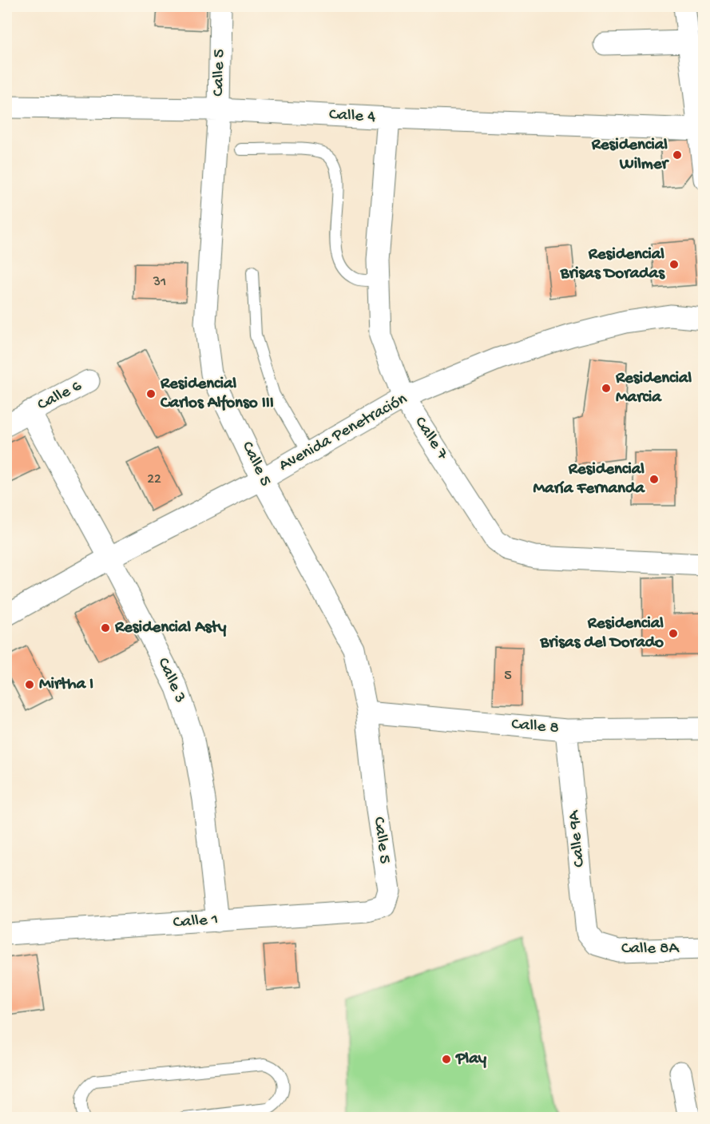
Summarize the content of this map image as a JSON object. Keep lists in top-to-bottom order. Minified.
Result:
{"streets":{"street":["Calle 5","Calle 4","Calle 6","Avenida Penetración","Calle 7","Calle 3","Calle 8","Calle 9A","Calle 1","Calle 8A"]},"crossings":[["Calle 5","Calle 4"],["Calle 5","Avenida Penetración"],["Calle 5","Calle 8"],["Calle 5","Calle 1"],["Calle 4","Calle 7"],["Calle 6","Calle 3"],["Avenida Penetración","Calle 7"],["Avenida Penetración","Calle 3"],["Calle 3","Calle 1"],["Calle 8","Calle 9A"],["Calle 9A","Calle 8A"]],"places":["Residencial Wilmer","Residencial Brisas Doradas","Residencial Marcia","Residencial Carlos Alfonso III","Residencial María Fernanda","Residencial Asty","Residencial Brisas del Dorado","Mirtha I","Play"],"house_numbers":["31","22","5"]}
